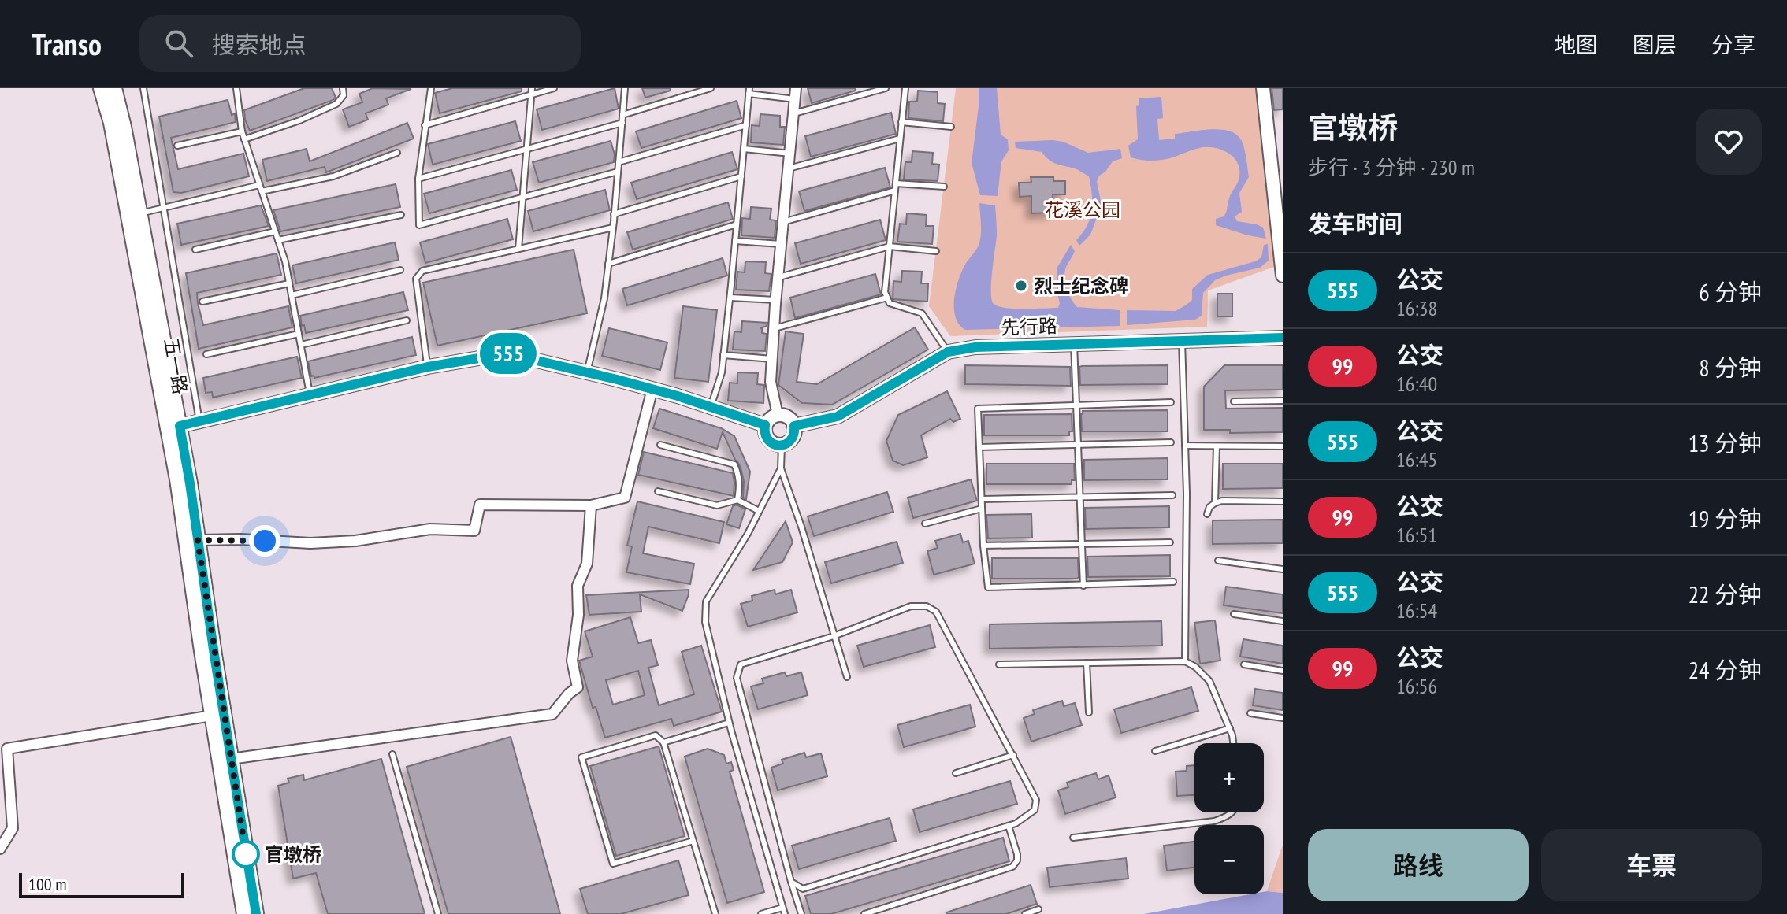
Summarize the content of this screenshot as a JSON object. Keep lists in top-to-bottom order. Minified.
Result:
{"streets":{"main road":["五一路"],"street":["先行路"]},"parks":["花溪公园"],"places":["烈士纪念碑","官墩桥"],"lines":["bus line 555"],"scale_bar":"100 m","page":{"header":"Transo","search":"搜索地点","nav":["地图","图层","分享"],"on_map":"555","heading":[["官墩桥","步行 · 3 分钟 · 230 m"],"发车时间"],"list":[{"mark":"555","name":"公交","note":"16:38","value":"6 分钟"},{"mark":"99","name":"公交","note":"16:40","value":"8 分钟"},{"mark":"555","name":"公交","note":"16:45","value":"13 分钟"},{"mark":"99","name":"公交","note":"16:51","value":"19 分钟"},{"mark":"555","name":"公交","note":"16:54","value":"22 分钟"},{"mark":"99","name":"公交","note":"16:56","value":"24 分钟"}],"map_buttons":["+","−"],"buttons":["路线","车票"],"scale":"100 m"}}
